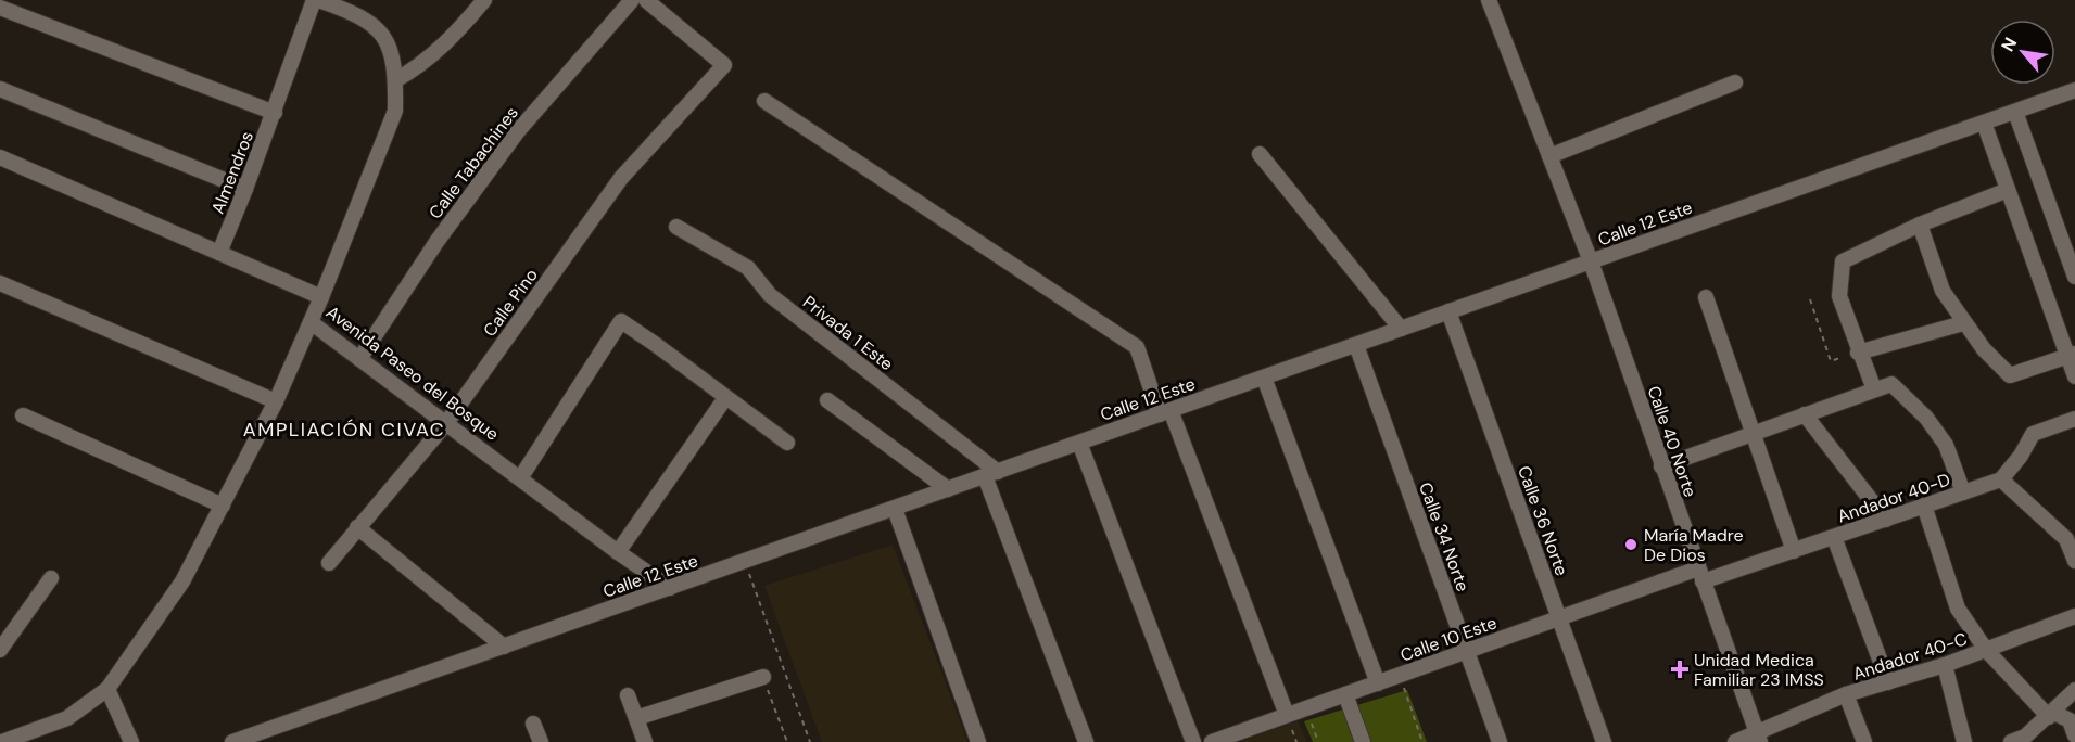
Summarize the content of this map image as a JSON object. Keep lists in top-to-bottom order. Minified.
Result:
{"streets":{"street":["Calle Tabachines","Almendros","Calle 12 Este","Calle Pino","Privada 1 Este","Avenida Paseo del Bosque","Calle 40 Norte","Andador 40-D","Calle 36 Norte","Calle 34 Norte","Calle 10 Este","Andador 40-C"]},"crossings":[["Calle Tabachines","Avenida Paseo del Bosque"],["Almendros","Avenida Paseo del Bosque"],["Calle 12 Este","Privada 1 Este"],["Calle 12 Este","Avenida Paseo del Bosque"],["Calle 12 Este","Calle 40 Norte"],["Calle 12 Este","Calle 36 Norte"],["Calle 12 Este","Calle 34 Norte"],["Calle Pino","Avenida Paseo del Bosque"],["Calle 40 Norte","Andador 40-D"],["Calle 40 Norte","Calle 10 Este"],["Calle 40 Norte","Andador 40-C"],["Andador 40-D","Calle 10 Este"],["Calle 36 Norte","Calle 10 Este"],["Calle 34 Norte","Calle 10 Este"]],"districts":["AMPLIACIÓN CIVAC"],"places":{"other":["María Madre De Dios"],"health":["Unidad Medica Familiar 23 IMSS"]},"north":"top left"}
